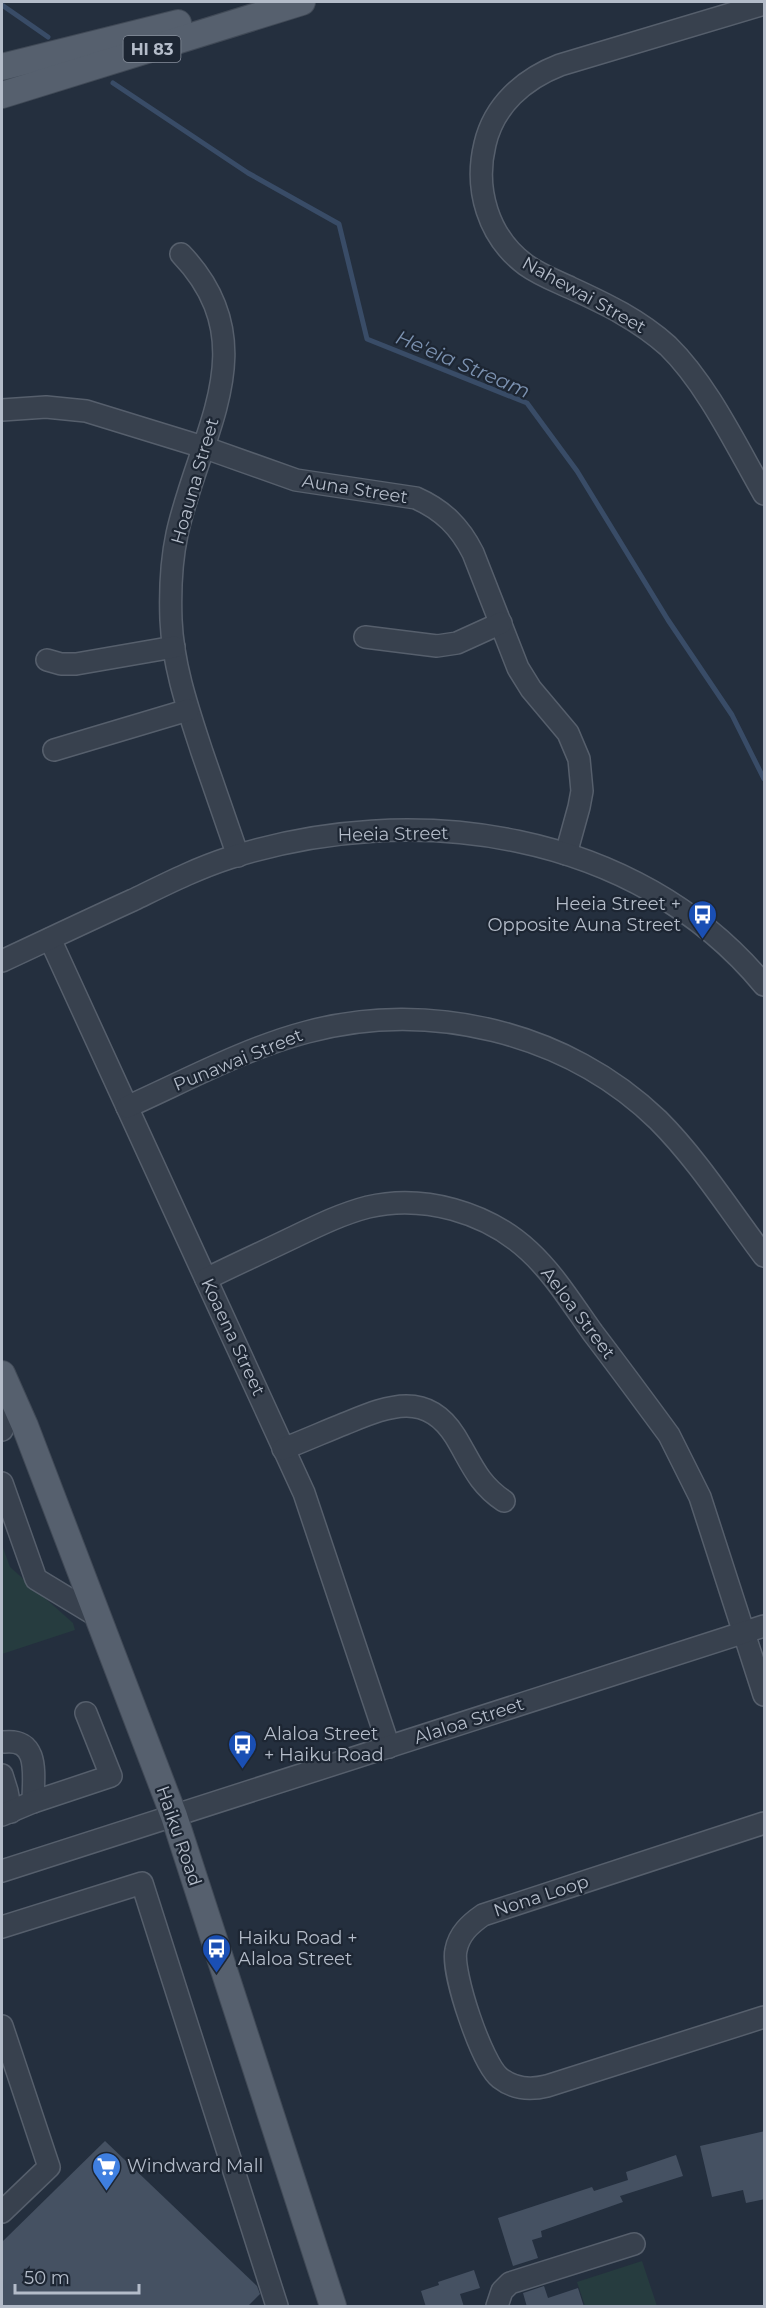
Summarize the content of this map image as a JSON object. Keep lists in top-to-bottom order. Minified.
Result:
{"streets":{"main road":["HI 83","Haiku Road"],"street":["Nahewai Street","Hoauna Street","Auna Street","Heeia Street","Punawai Street","Aeloa Street","Koaena Street","Alaloa Street","Nona Loop"]},"crossings":[["Hoauna Street","Auna Street"],["Hoauna Street","Heeia Street"],["Auna Street","Heeia Street"],["Heeia Street","Koaena Street"],["Punawai Street","Koaena Street"],["Aeloa Street","Koaena Street"],["Aeloa Street","Alaloa Street"],["Koaena Street","Alaloa Street"],["Alaloa Street","Haiku Road"]],"water":["He'eia Stream"],"places":{"bus stop":["Heeia Street + Opposite Auna Street","Alaloa Street + Haiku Road","Haiku Road + Alaloa Street"],"supermarket":["Windward Mall"]},"scale_bar":"50 m"}
